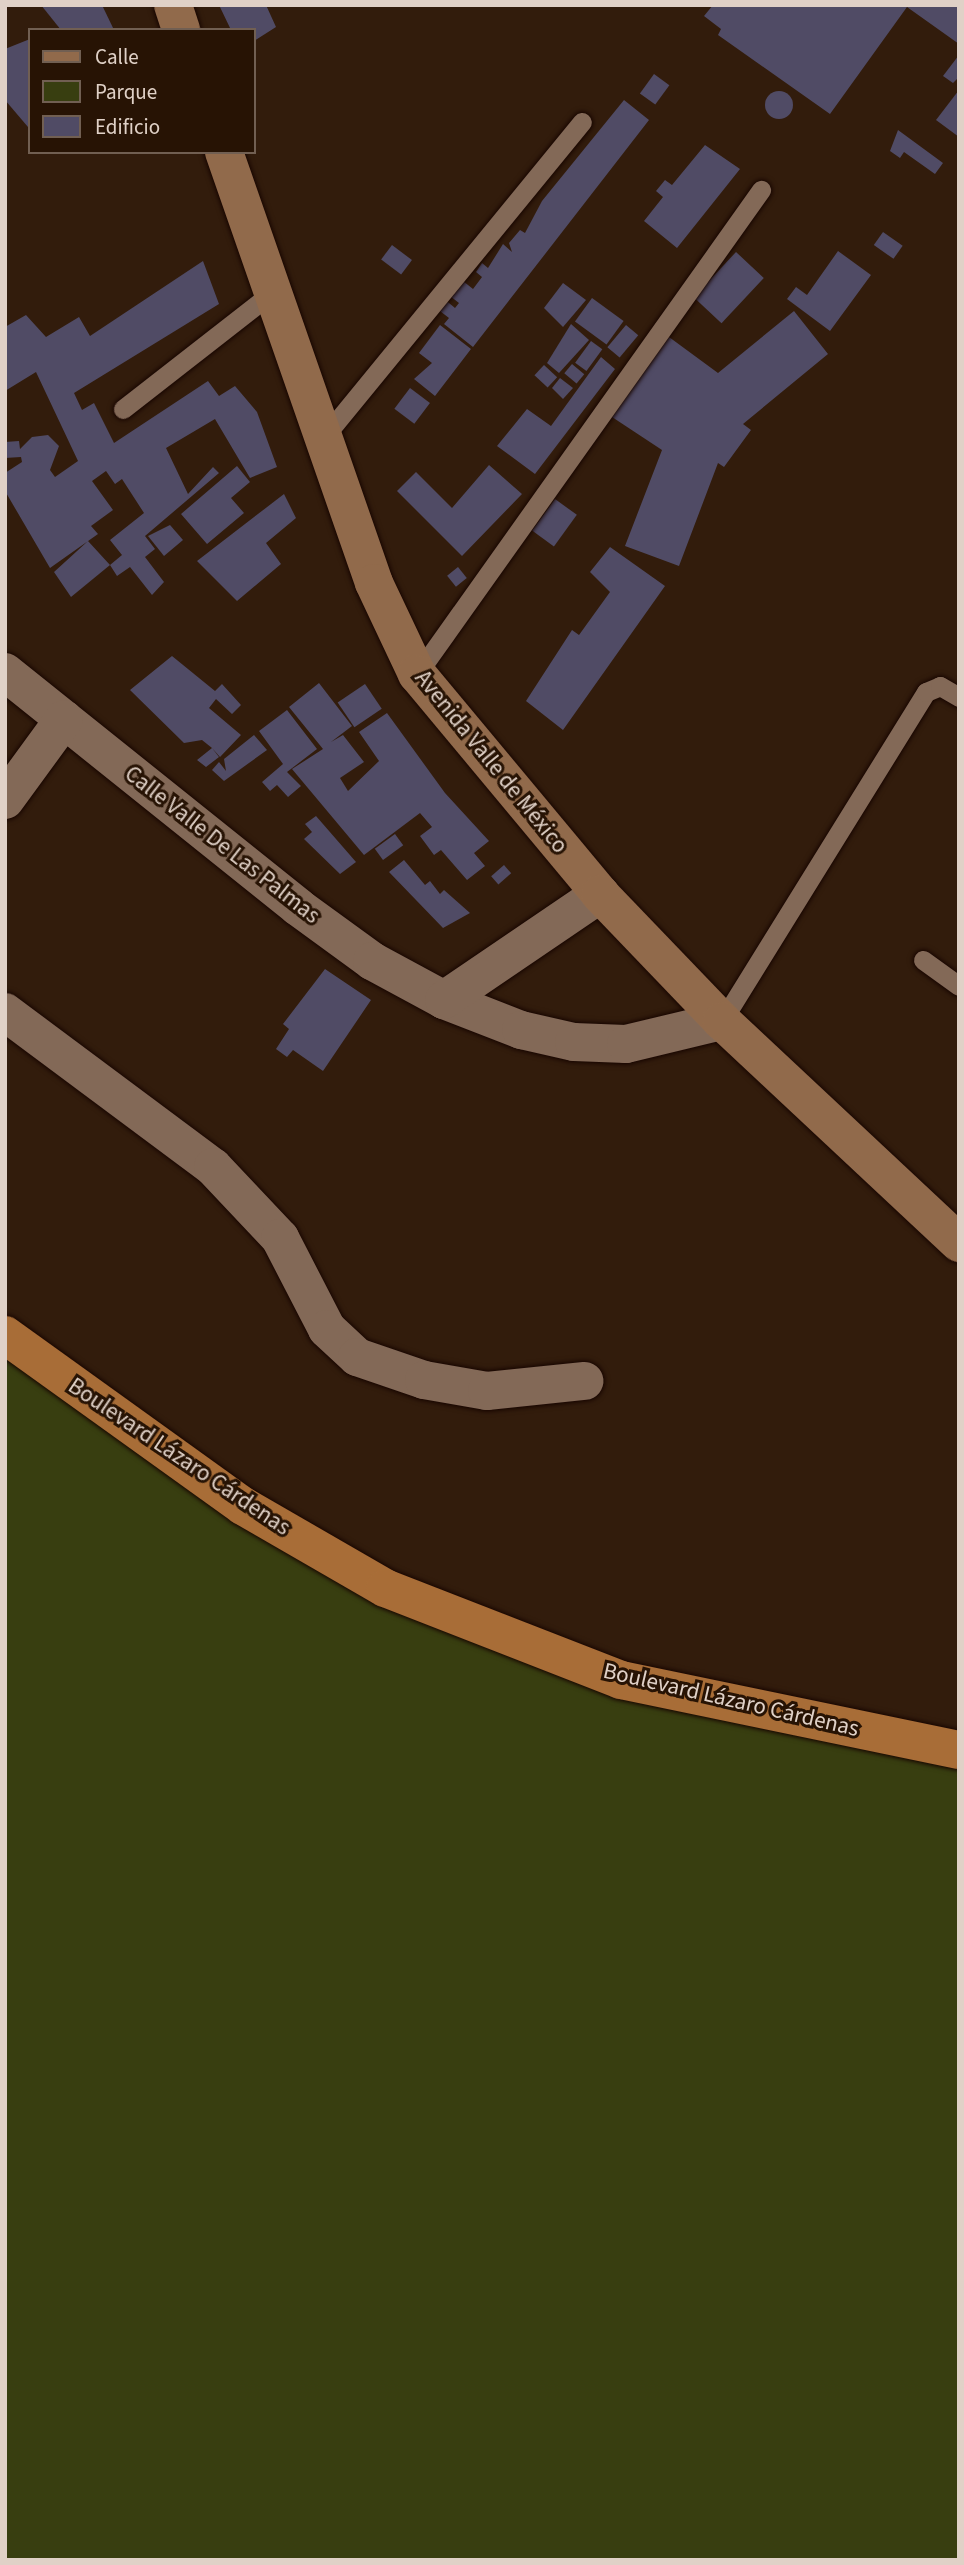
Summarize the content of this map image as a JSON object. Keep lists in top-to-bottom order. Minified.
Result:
{"streets":{"highway":["Boulevard Lázaro Cárdenas"],"main road":["Avenida Valle de México"],"street":["Calle Valle De Las Palmas"]},"crossings":[["Avenida Valle de México","Calle Valle De Las Palmas"]],"legend":["Calle","Parque","Edificio"]}
